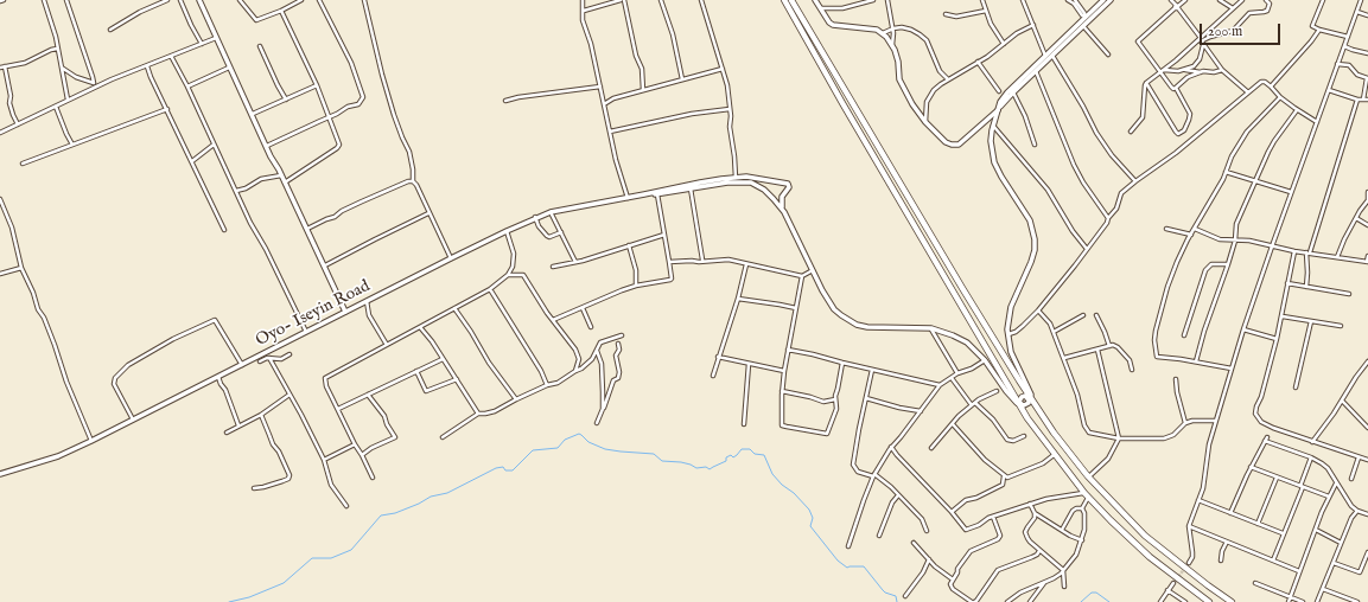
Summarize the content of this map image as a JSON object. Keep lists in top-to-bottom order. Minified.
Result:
{"streets":{"main road":["Oyo- Iseyin Road"]},"scale_bar":"200 m"}
